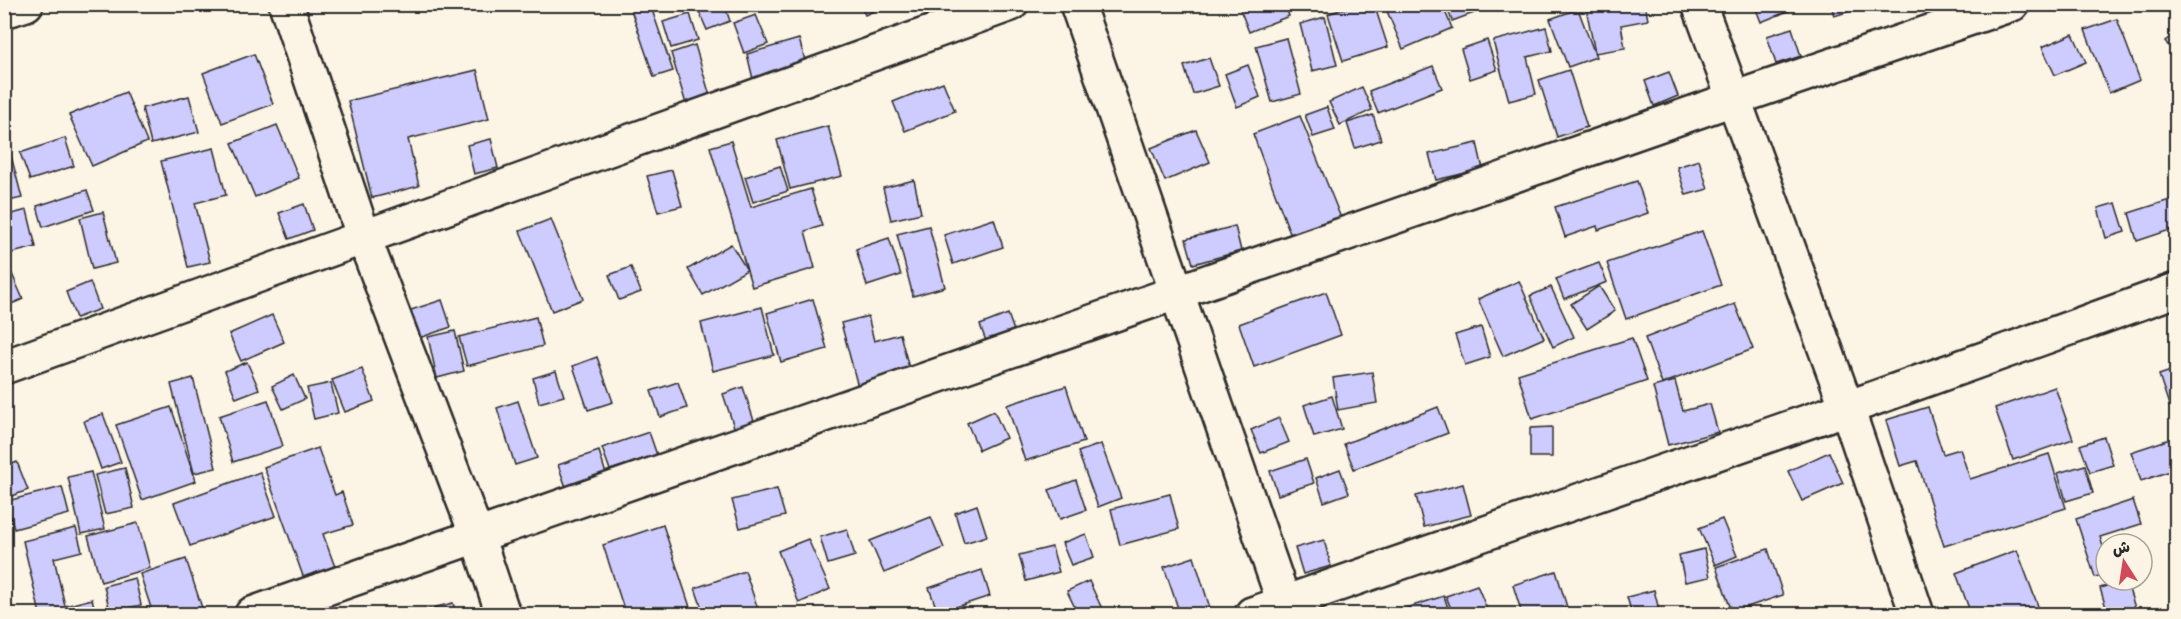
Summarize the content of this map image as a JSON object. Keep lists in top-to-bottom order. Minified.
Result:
{"north":"top"}
